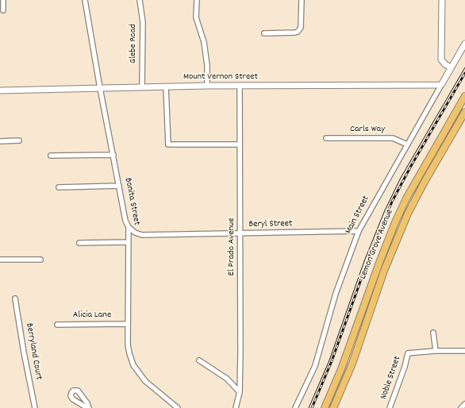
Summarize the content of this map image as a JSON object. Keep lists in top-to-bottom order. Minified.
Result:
{"streets":{"main road":["Lemon Grove Avenue"],"street":["Glebe Road","Mount Vernon Street","Carls Way","Bonita Street","Main Street","Beryl Street","El Prado Avenue","Alicia Lane","Berryland Court","Noble Street"]},"crossings":[["Glebe Road","Mount Vernon Street"],["Mount Vernon Street","Bonita Street"],["Mount Vernon Street","Main Street"],["Mount Vernon Street","El Prado Avenue"],["Carls Way","Main Street"],["Bonita Street","Beryl Street"],["Bonita Street","Alicia Lane"],["Main Street","Beryl Street"],["Beryl Street","El Prado Avenue"]]}
